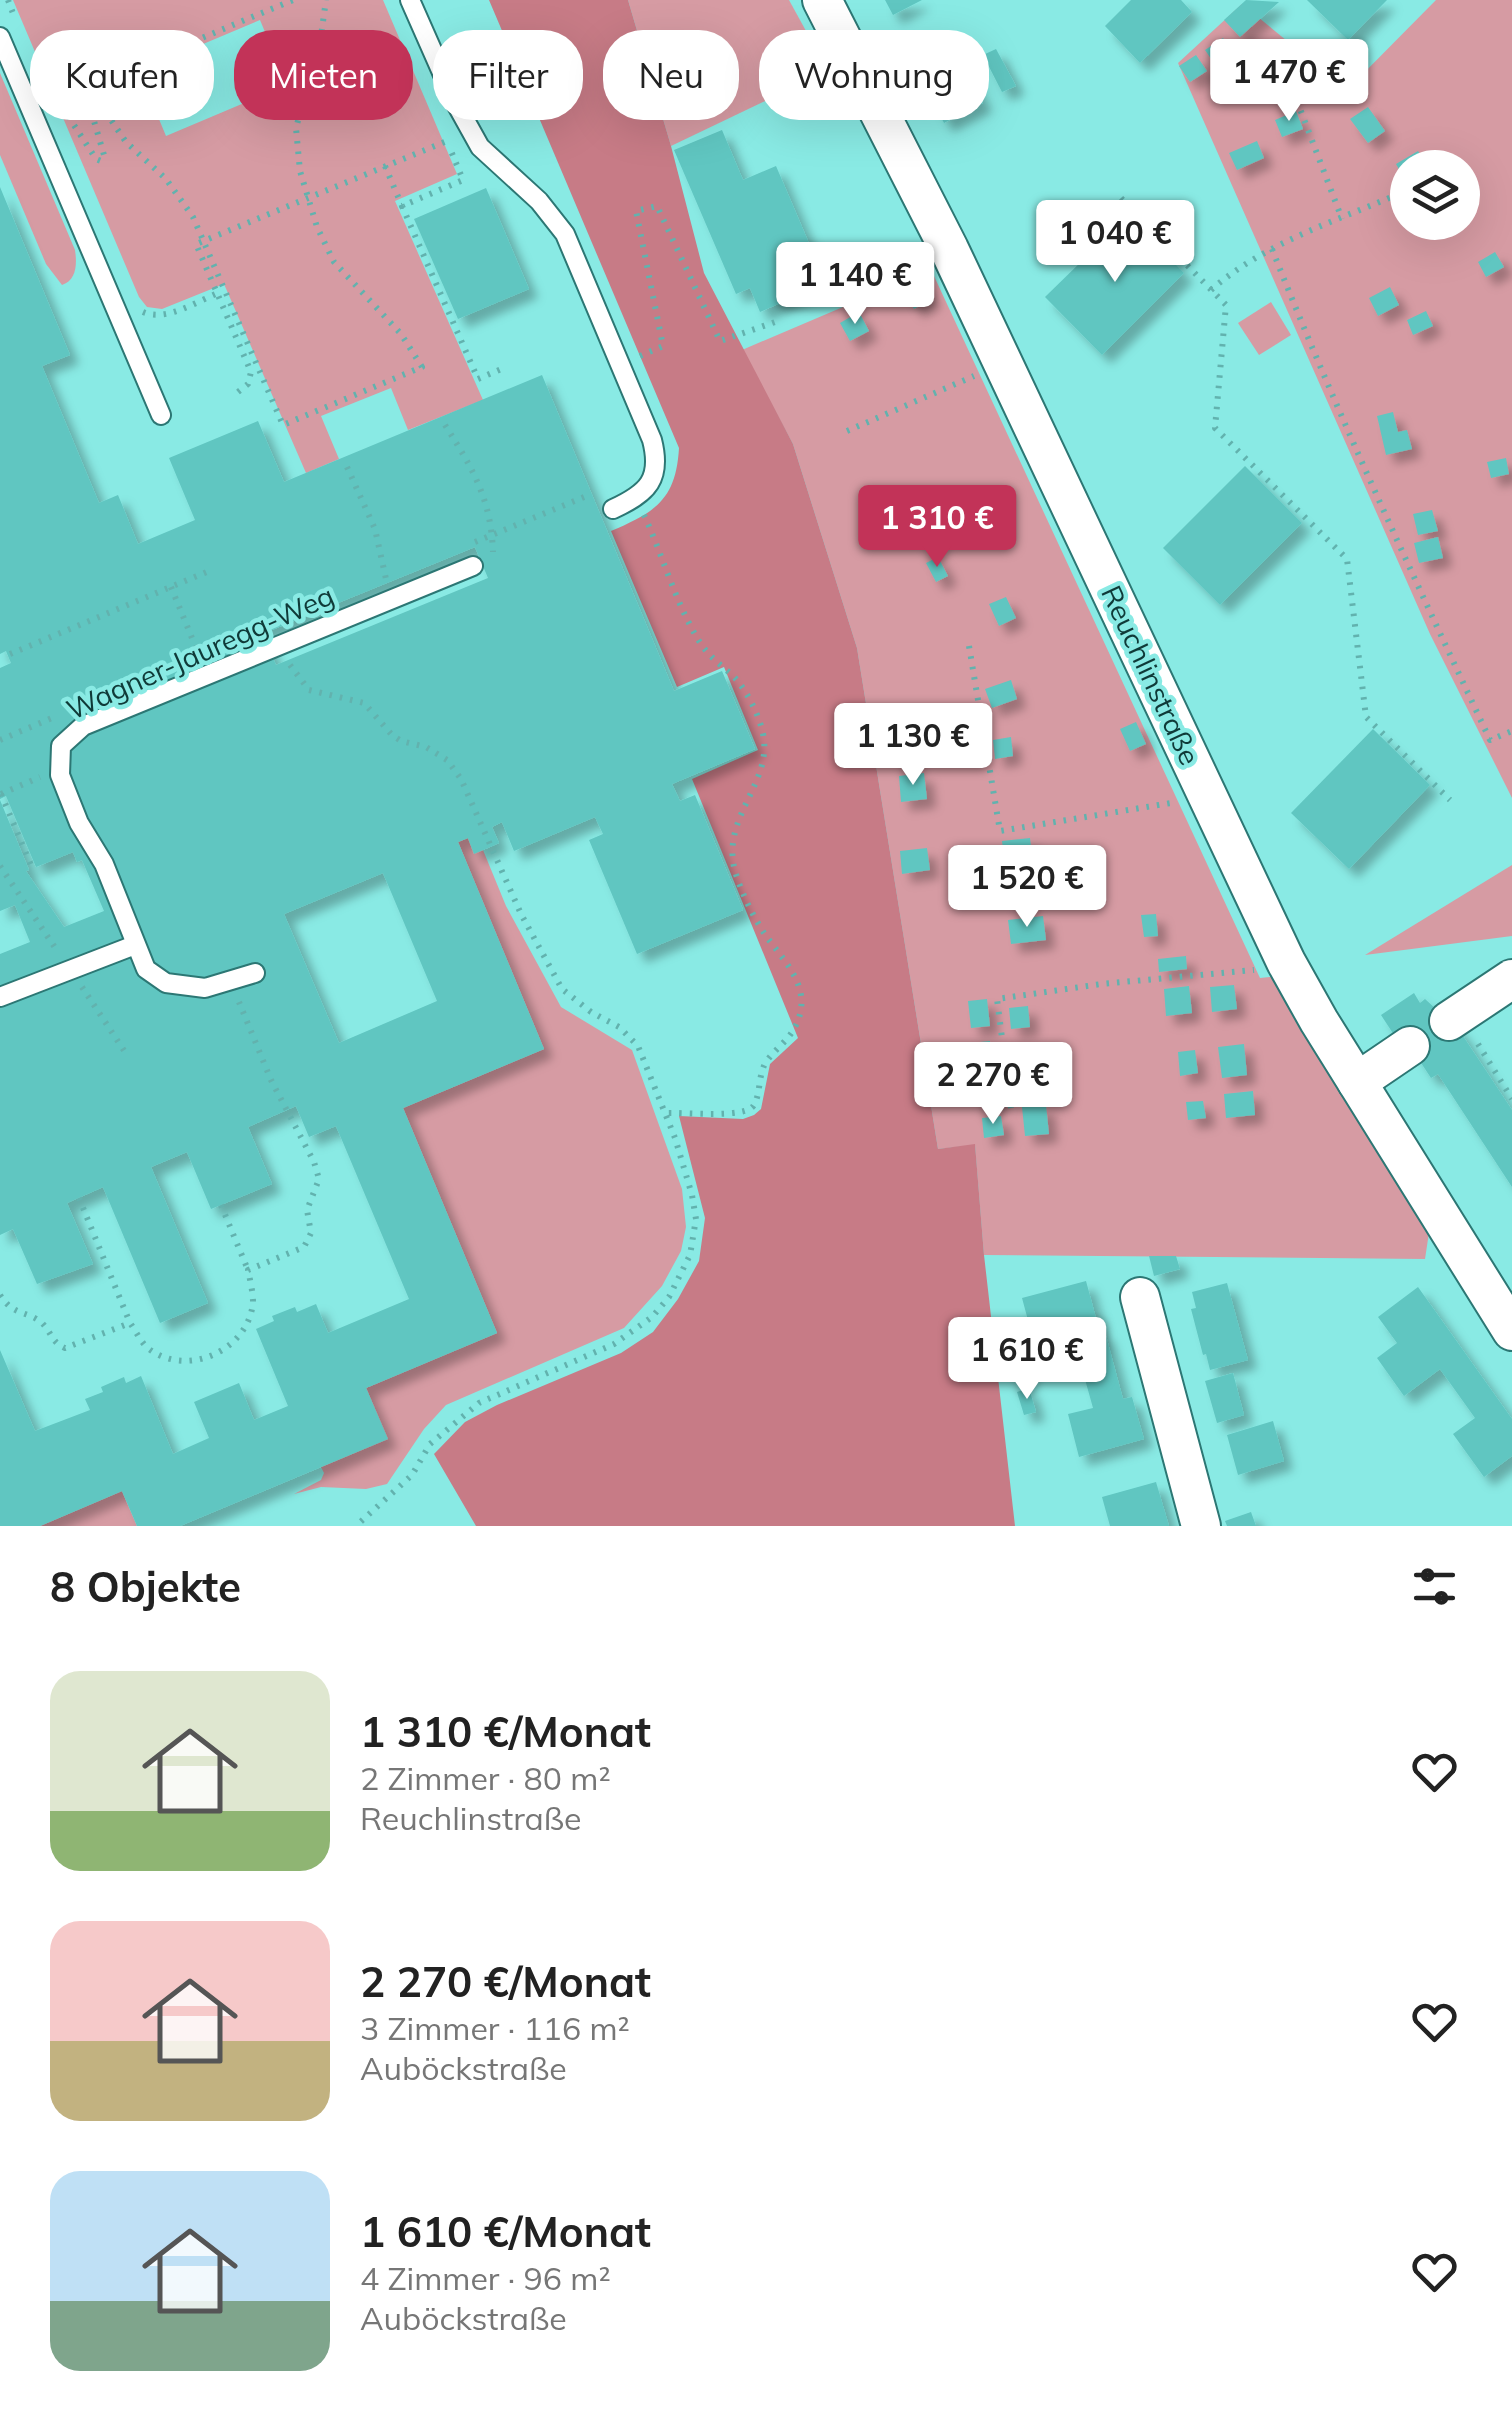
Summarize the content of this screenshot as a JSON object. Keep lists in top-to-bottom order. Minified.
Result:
{"streets":{"street":["Reuchlinstraße"],"lane":["Wagner-Jauregg-Weg"]},"page":{"chip":["Kaufen","Mieten","Filter","Neu","Wohnung"],"price":["1 470 €","1 040 €","1 140 €","1 310 €","1 130 €","1 520 €","2 270 €","1 610 €"],"heading":"8 Objekte","list":[{"name":"1 310 €/Monat","note":"2 Zimmer · 80 m² · Reuchlinstraße"},{"name":"2 270 €/Monat","note":"3 Zimmer · 116 m² · Auböckstraße"},{"name":"1 610 €/Monat","note":"4 Zimmer · 96 m² · Auböckstraße"}]}}
